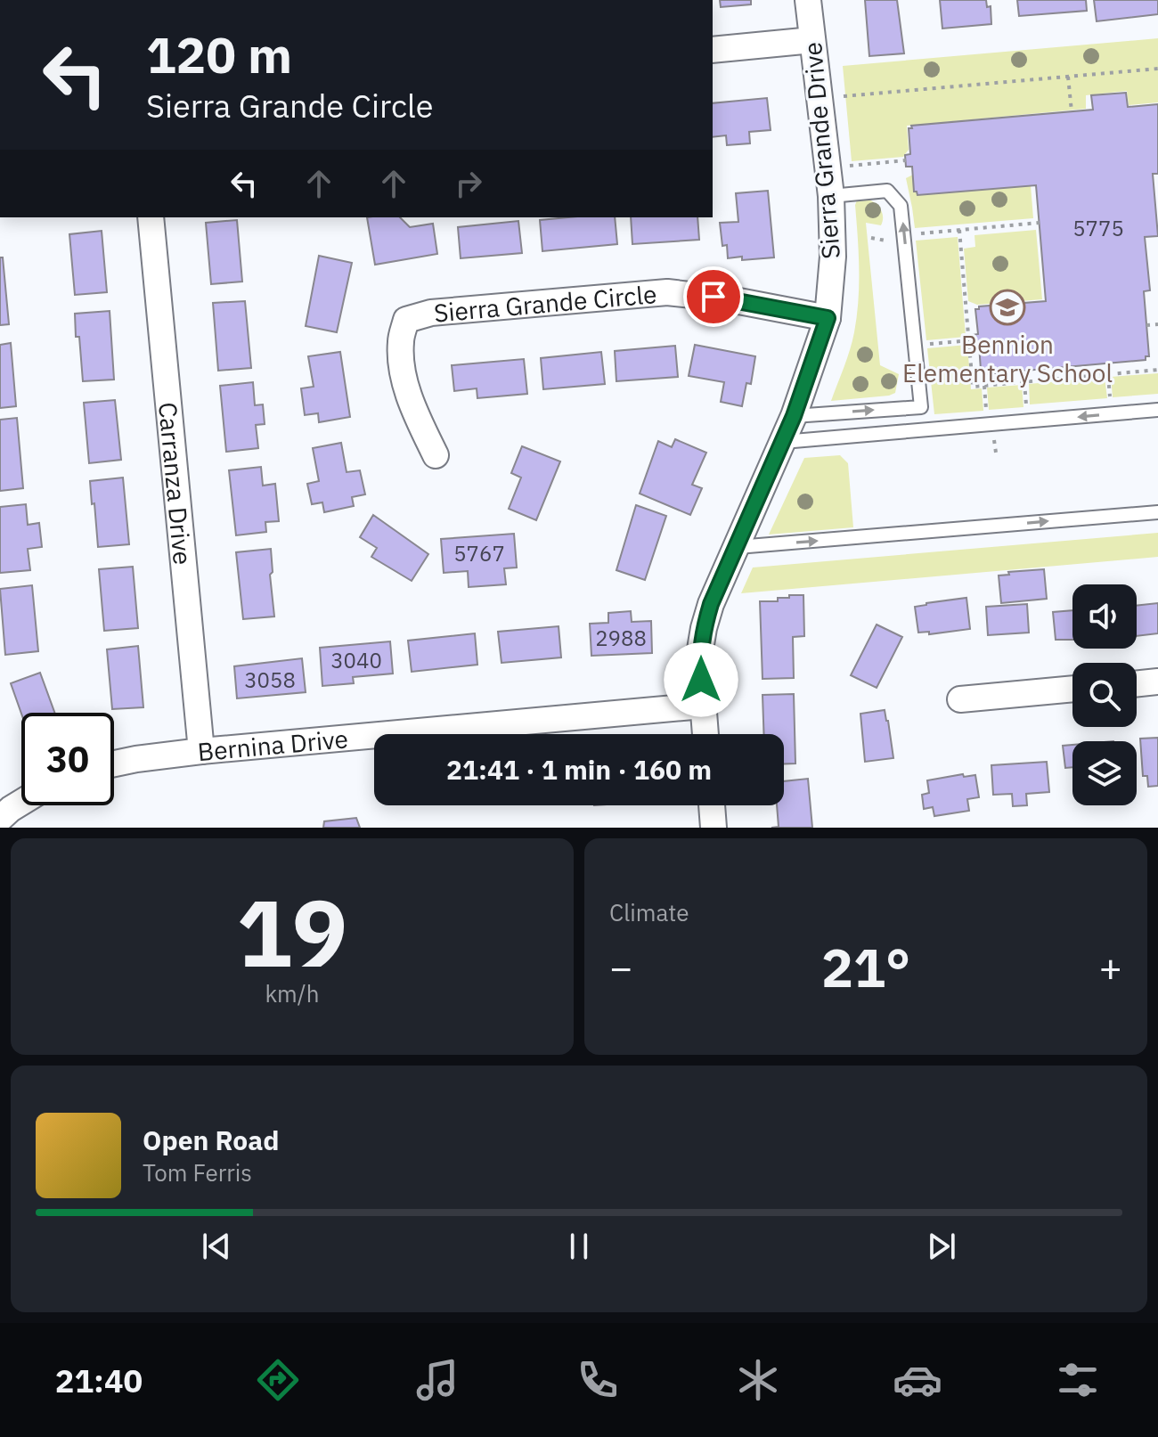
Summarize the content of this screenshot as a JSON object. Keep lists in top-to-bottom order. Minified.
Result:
{"streets":{"street":["Sierra Grande Drive","Sierra Grande Circle","Carranza Drive","Bernina Drive"]},"crossings":[["Sierra Grande Drive","Sierra Grande Circle"],["Sierra Grande Drive","Bernina Drive"],["Carranza Drive","Bernina Drive"]],"places":{"school or university":["Bennion Elementary School"]},"house_numbers":["5775","5767","2988","3040","3058"],"page":{"turn":["120 m","Sierra Grande Circle"],"limit":"30","trip":"21:41 · 1 min · 160 m","tile":[["19","km/h"],"Climate"],"heat":["−","21°","+"],"song":["Open Road","Tom Ferris"],"tabs":"21:40"}}
